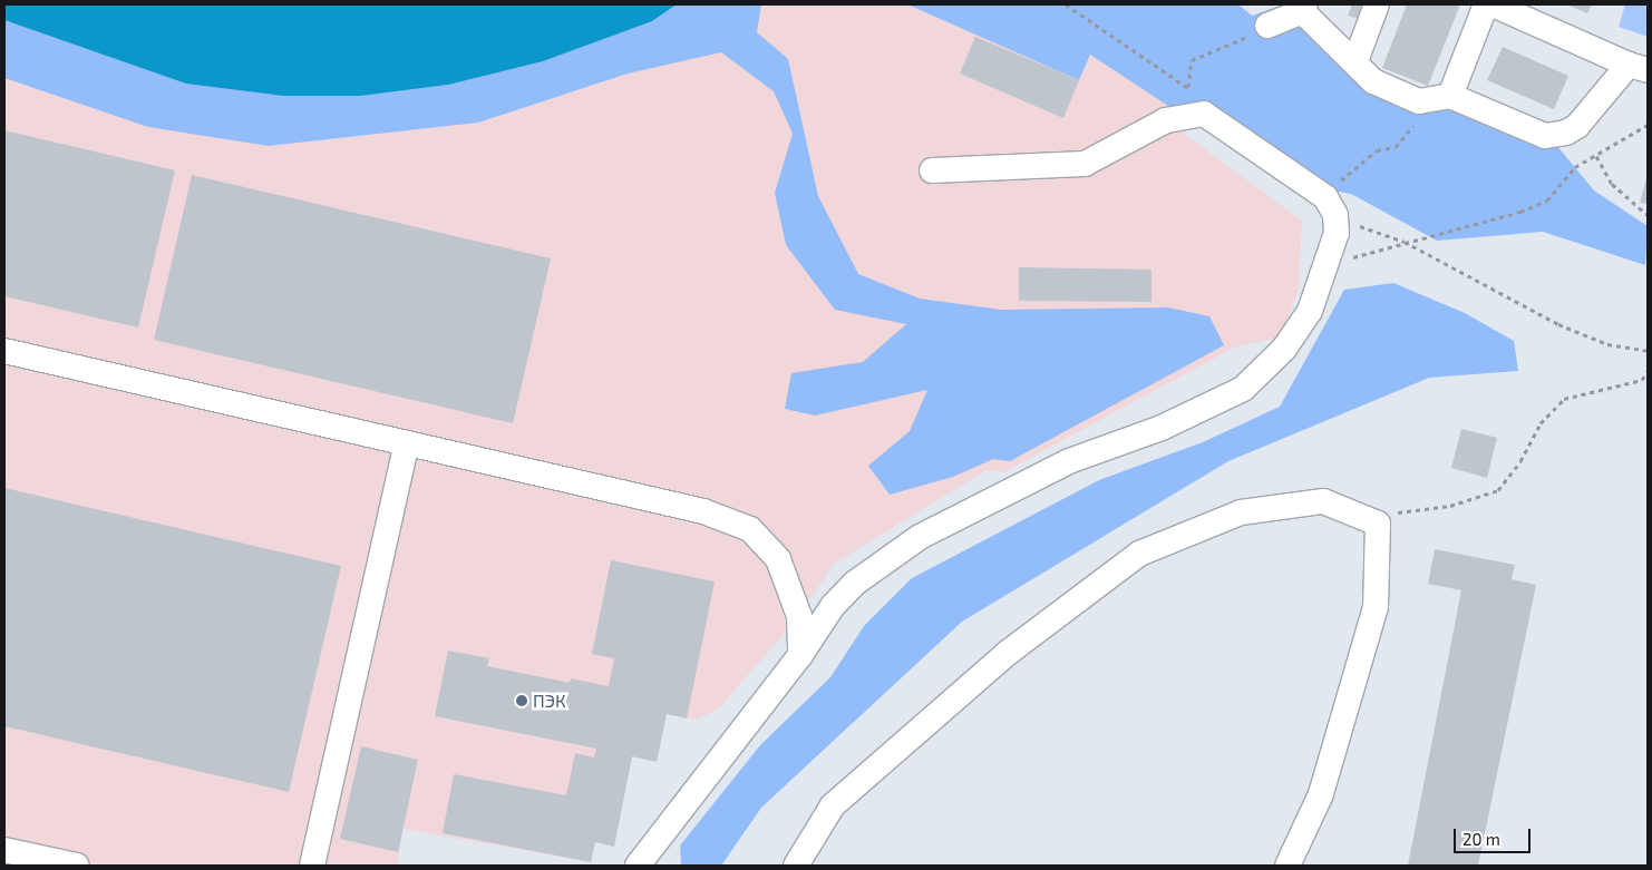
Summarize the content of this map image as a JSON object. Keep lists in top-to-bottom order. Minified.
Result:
{"places":["ПЭК"],"scale_bar":"20 m"}
